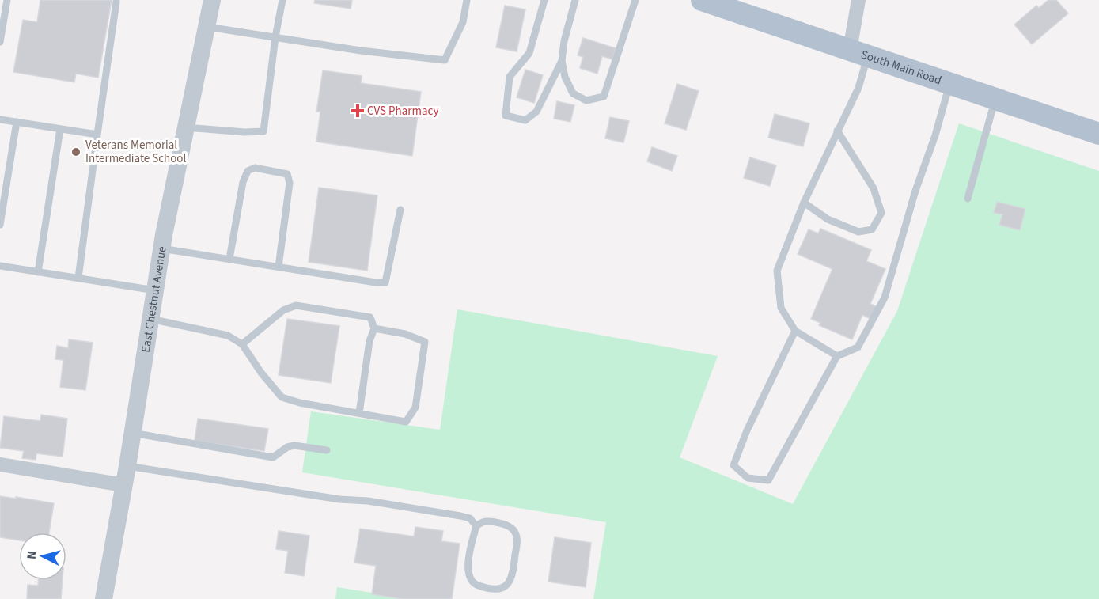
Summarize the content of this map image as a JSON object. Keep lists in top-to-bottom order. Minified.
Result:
{"streets":{"main road":["South Main Road"],"street":["East Chestnut Avenue"]},"places":{"health":["CVS Pharmacy"],"other":["Veterans Memorial Intermediate School"]},"north":"left"}
